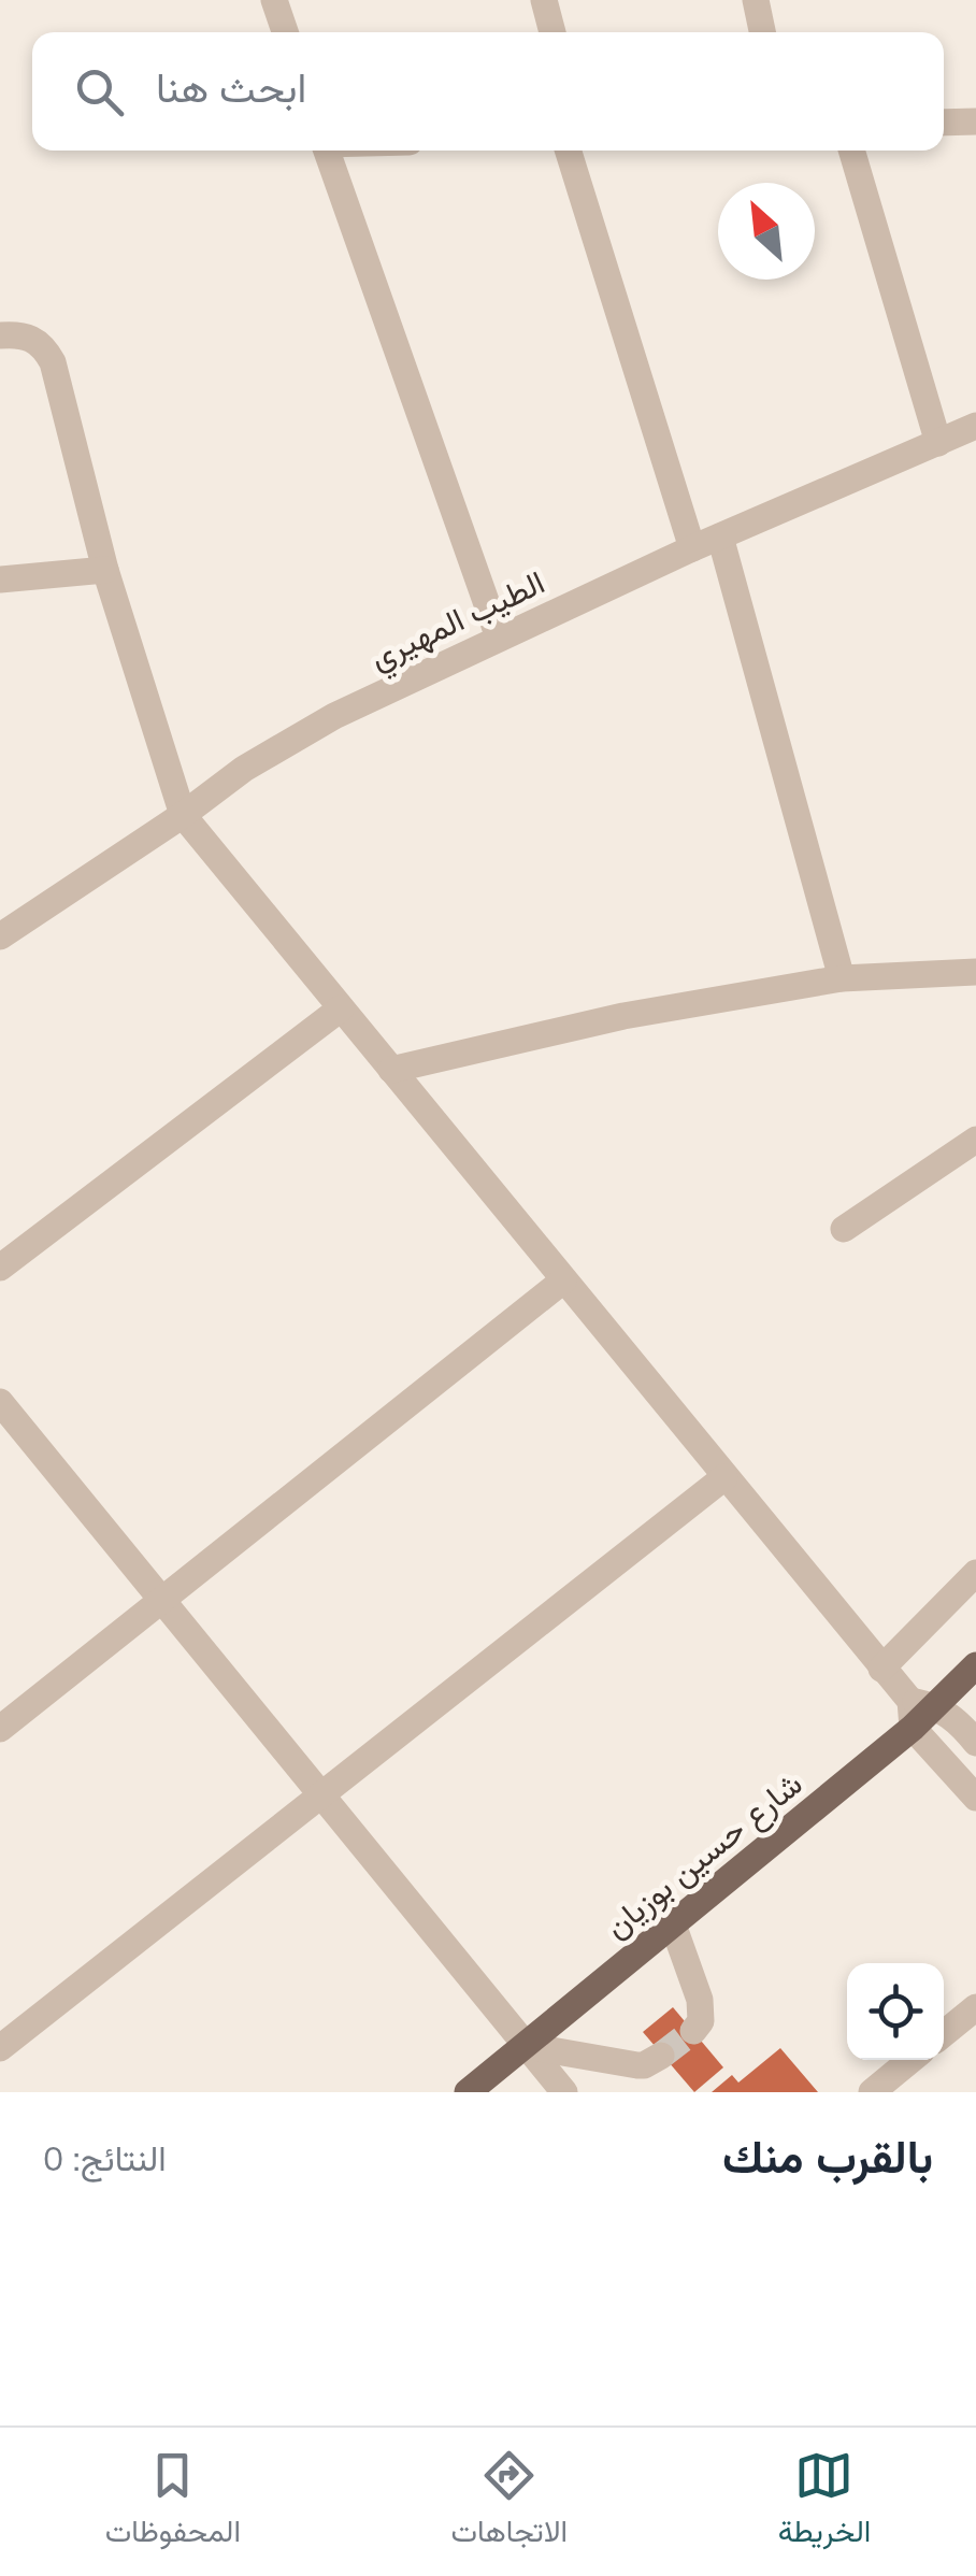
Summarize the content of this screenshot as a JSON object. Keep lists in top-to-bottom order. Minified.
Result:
{"streets":{"main road":["شارع حسين بوزيان"],"street":["الطيب المهيري"]},"north":"top left","page":{"search":"ابحث هنا","heading":["بالقرب منك","النتائج: 0"],"nav":["الخريطة","الاتجاهات","المحفوظات"]}}
